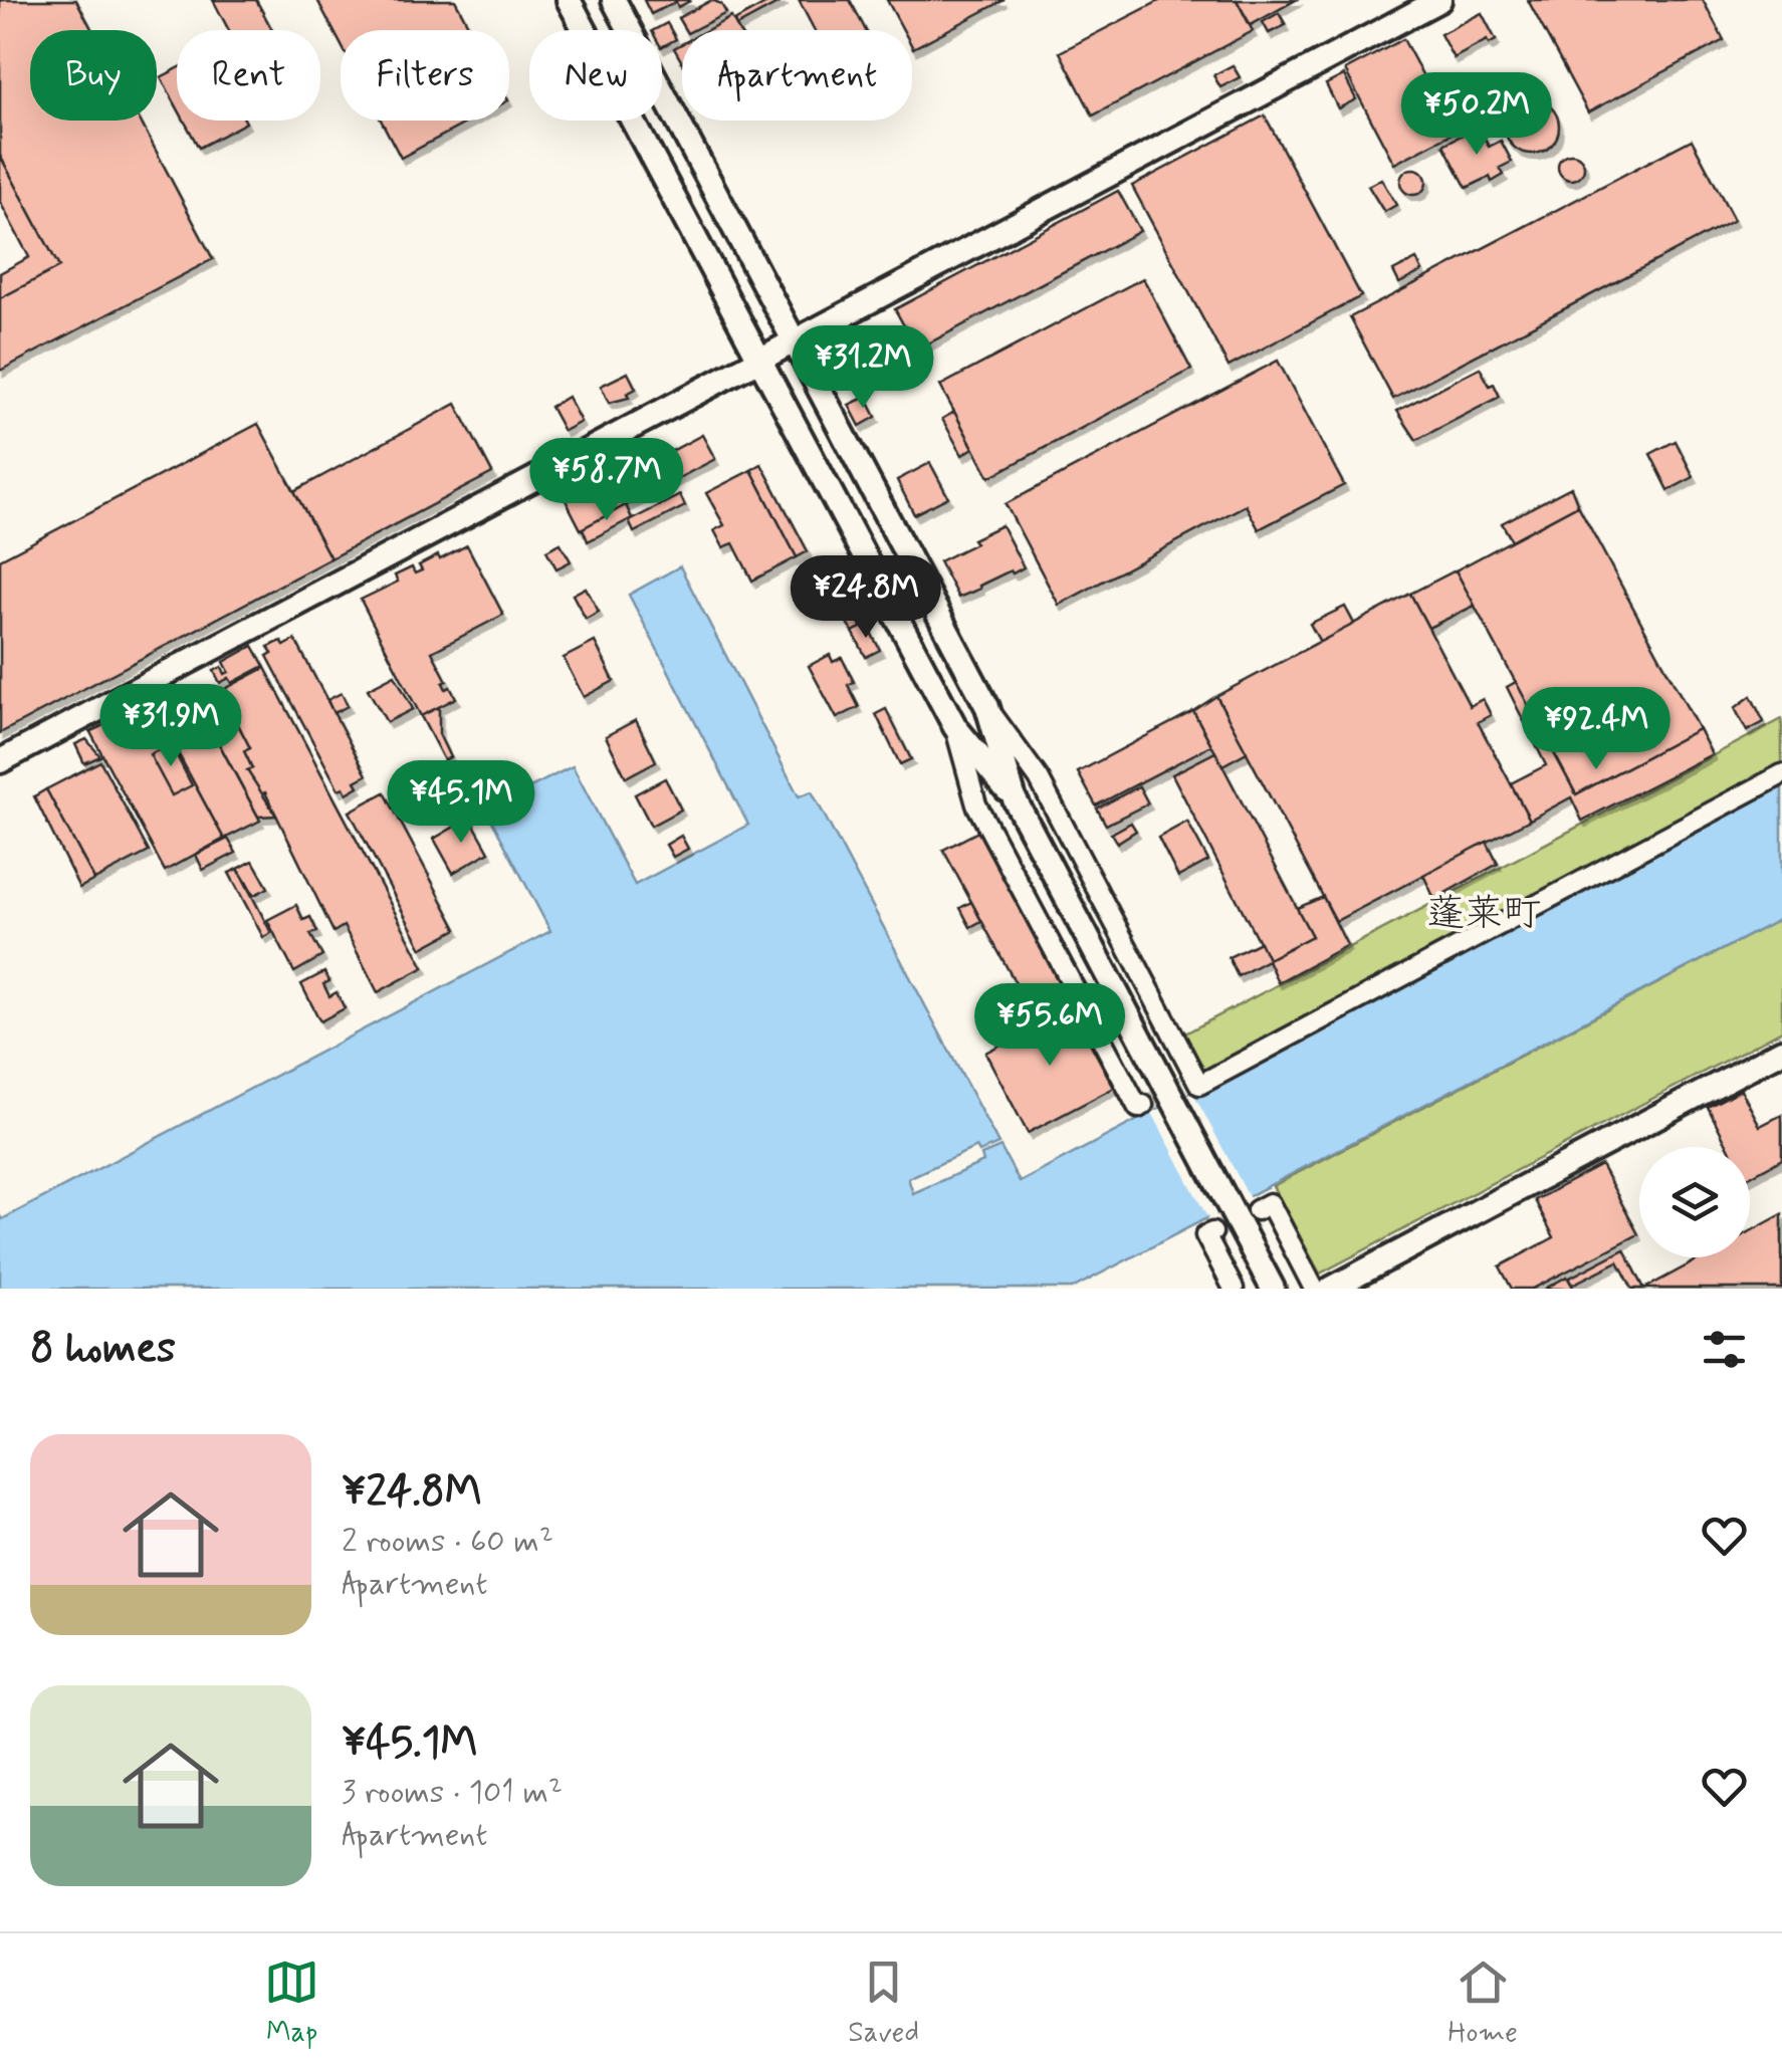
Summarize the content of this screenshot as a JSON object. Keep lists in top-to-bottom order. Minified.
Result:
{"districts":["蓬莱町"],"page":{"chip":["Buy","Rent","Filters","New","Apartment"],"price":["¥50.2M","¥31.2M","¥58.7M","¥24.8M","¥31.9M","¥92.4M","¥45.1M","¥55.6M"],"heading":"8 homes","list":[{"name":"¥24.8M","note":"2 rooms · 60 m² · Apartment"},{"name":"¥45.1M","note":"3 rooms · 101 m² · Apartment"}],"tabs":["Map","Saved","Home"]}}
